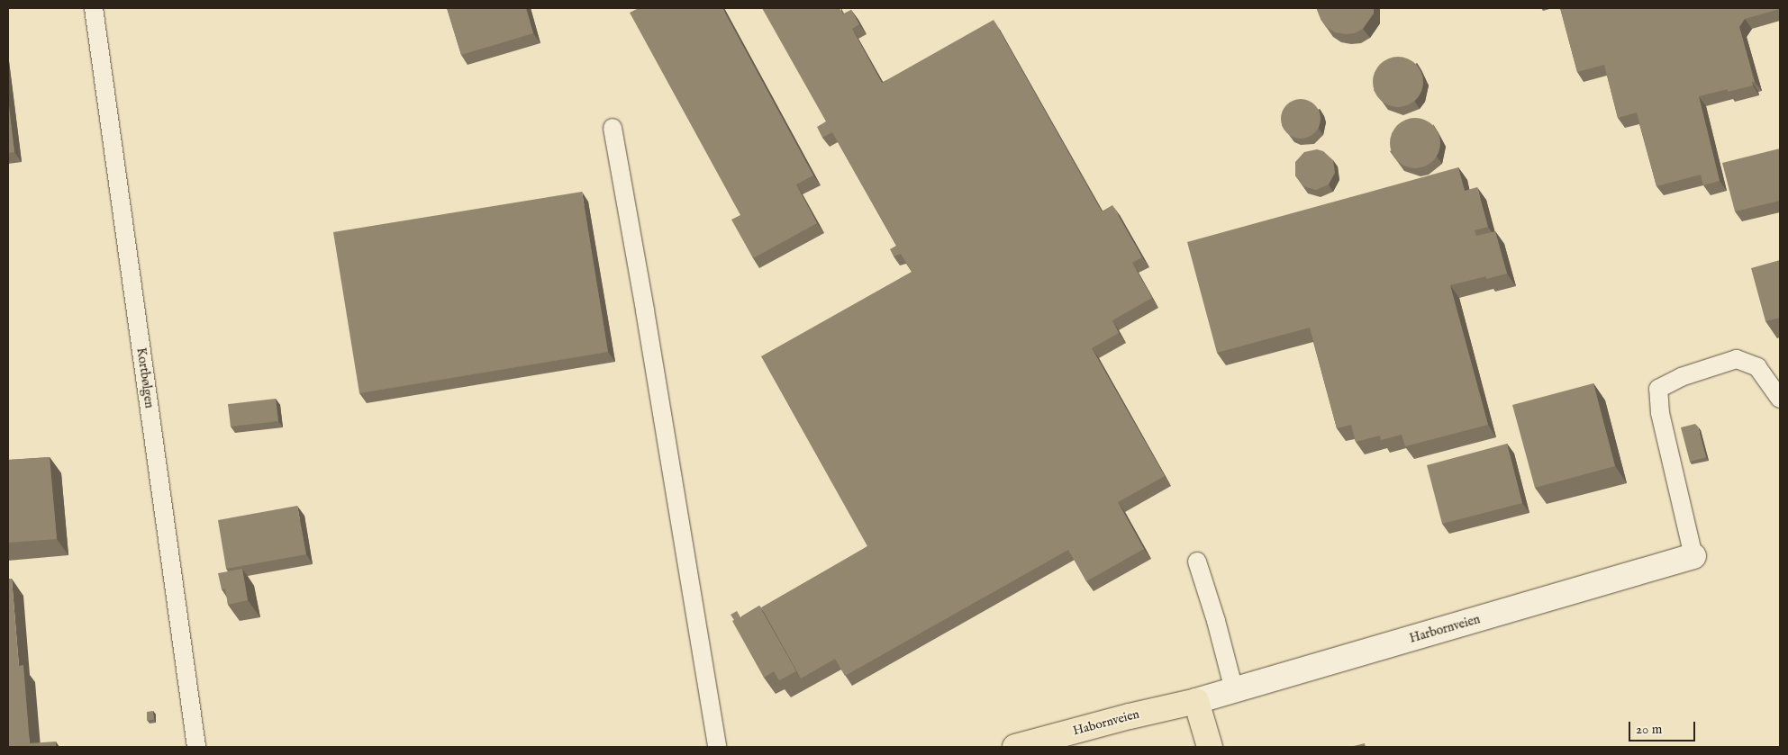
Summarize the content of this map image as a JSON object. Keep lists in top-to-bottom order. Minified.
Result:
{"streets":{"highway":["Habornveien"],"street":["Kortbølgen","Harbornveien"]},"crossings":[["Harbornveien","Habornveien"]],"scale_bar":"20 m"}
